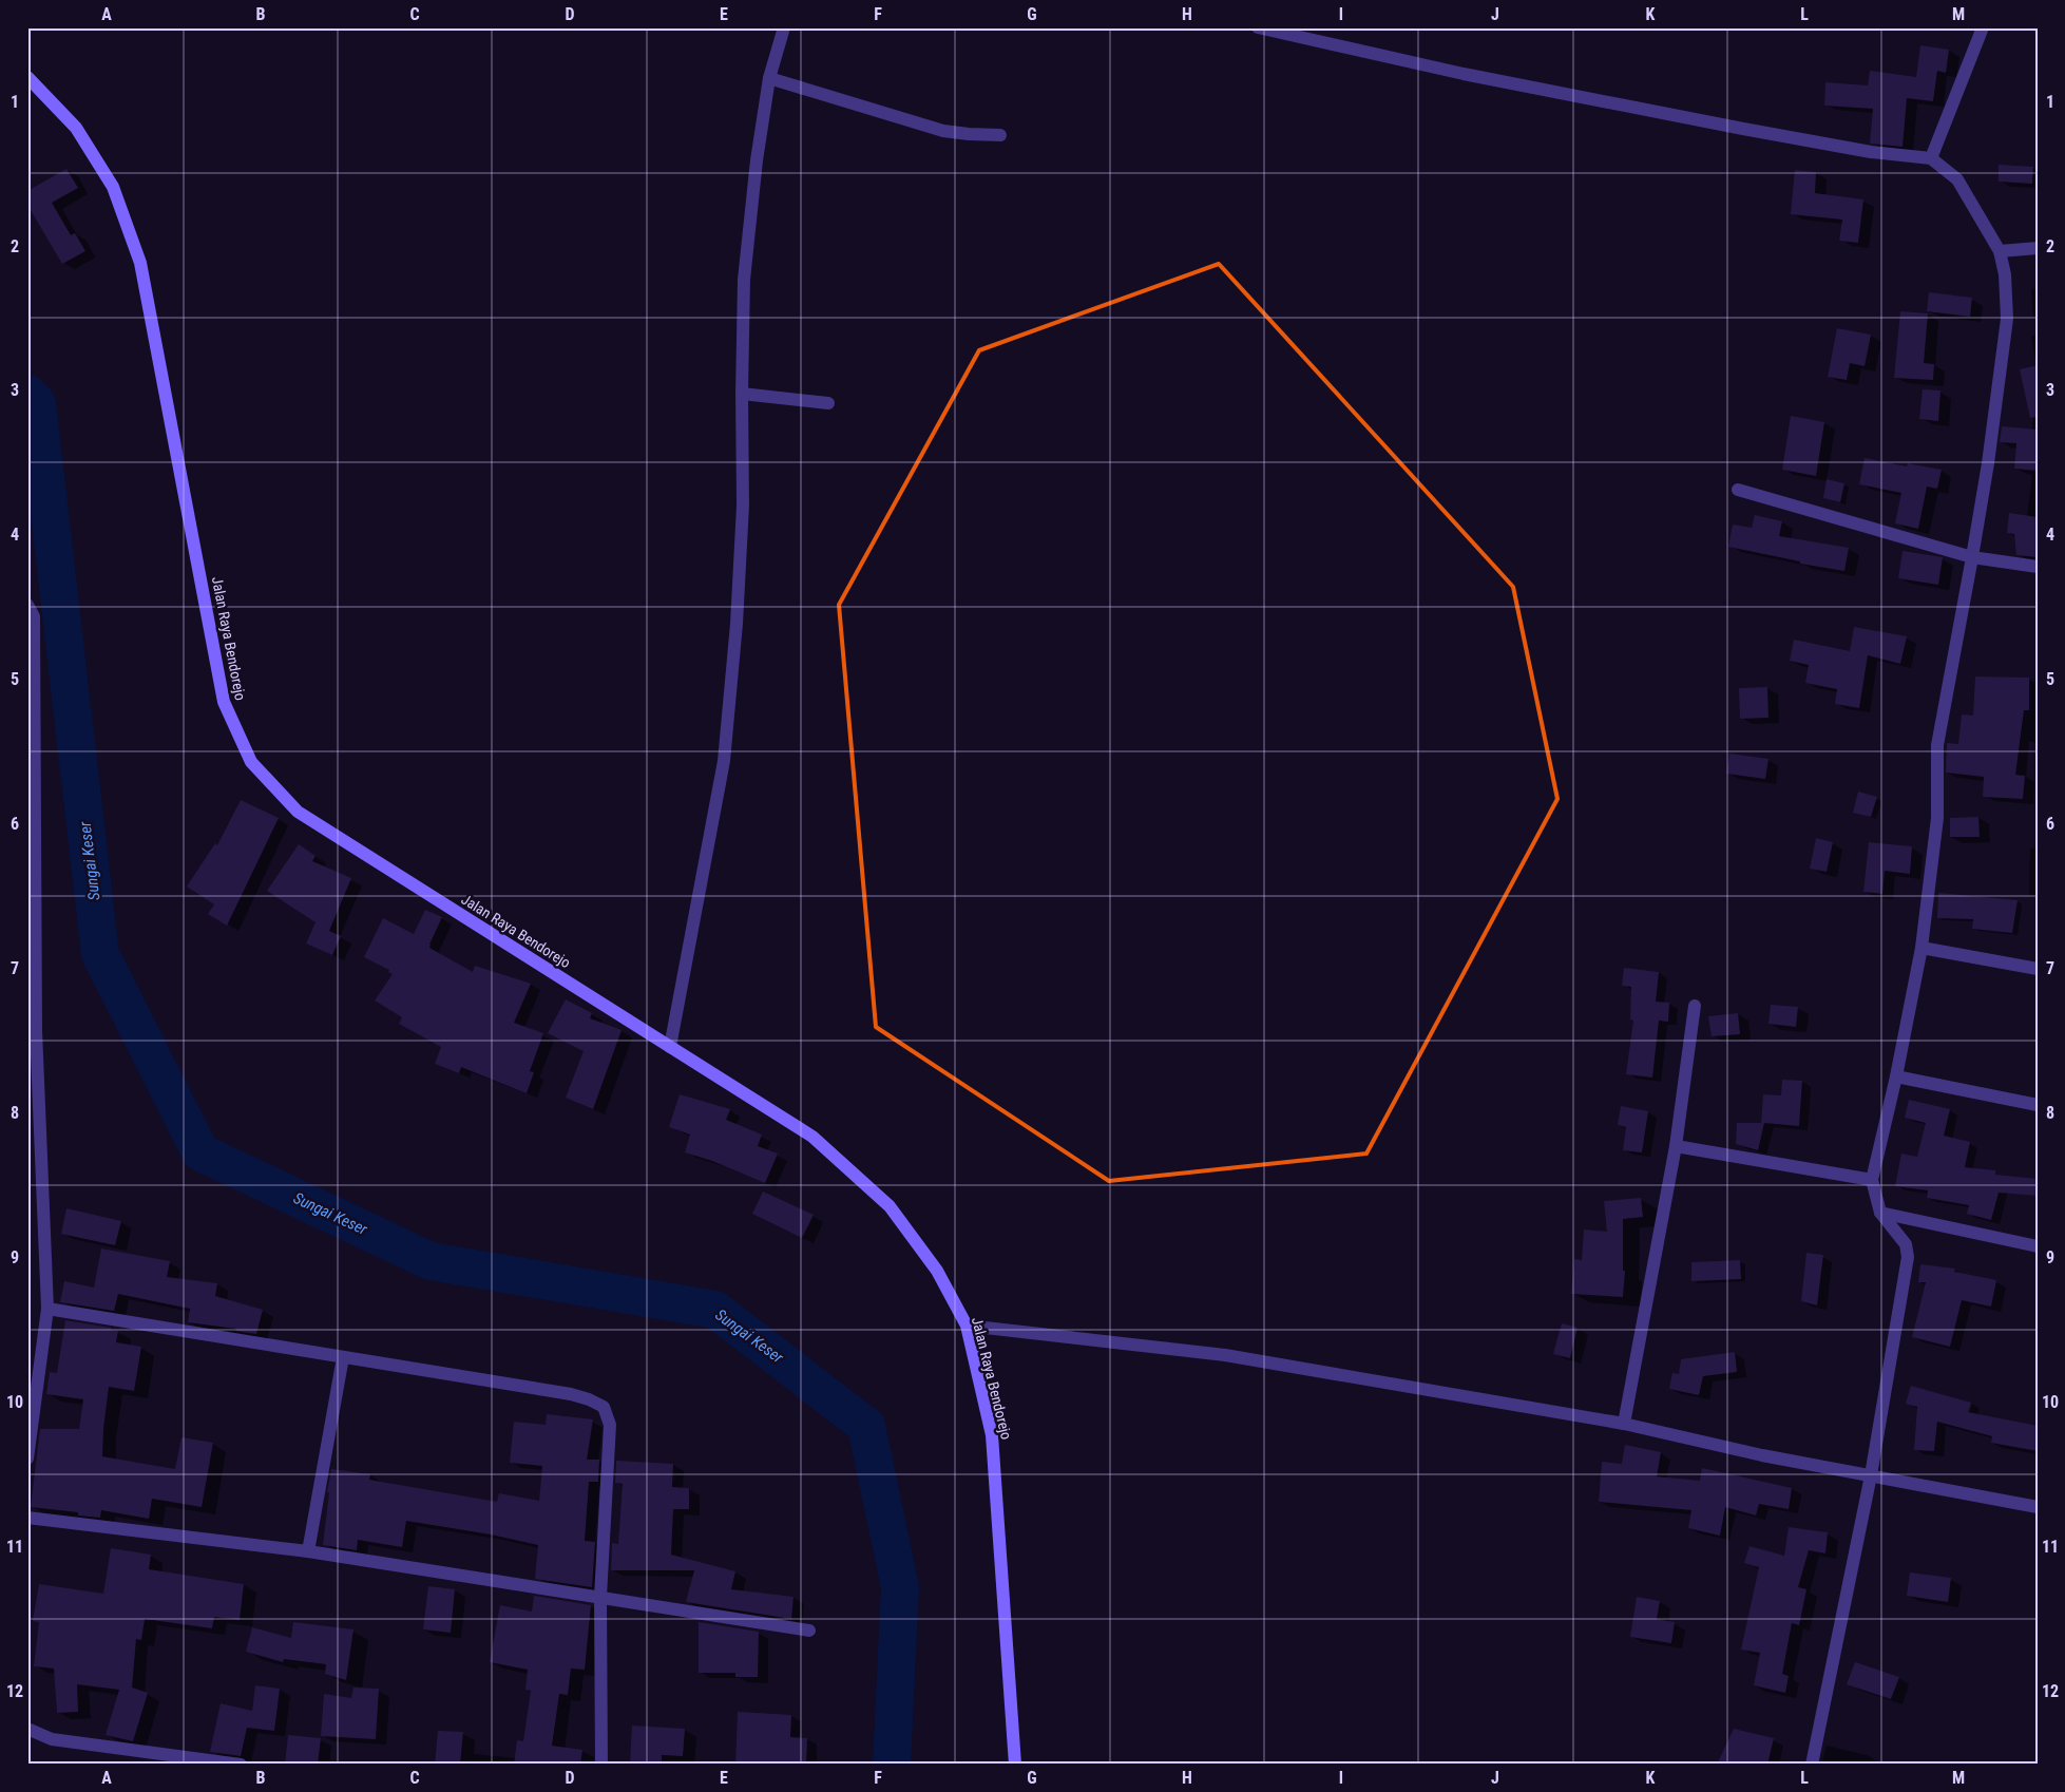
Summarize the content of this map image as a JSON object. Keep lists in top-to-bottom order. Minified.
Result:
{"streets":{"main road":["Jalan Raya Bendorejo"]},"water":["Sungai Keser"],"grid":{"columns":["A","B","C","D","E","F","G","H","I","J","K","L","M"],"rows":["1","2","3","4","5","6","7","8","9","10","11","12"]}}
